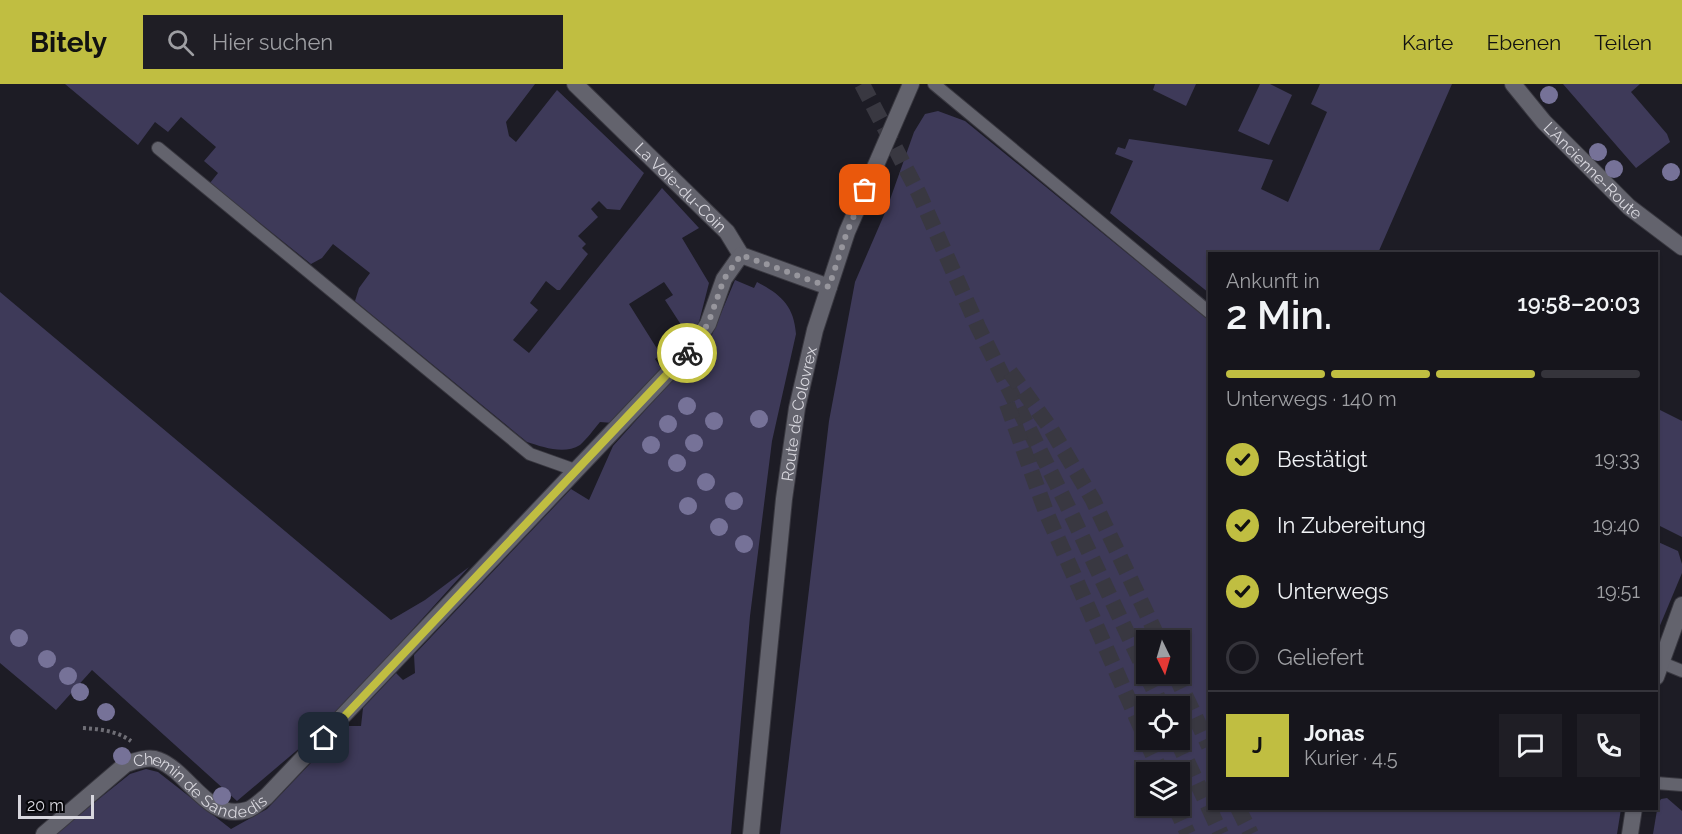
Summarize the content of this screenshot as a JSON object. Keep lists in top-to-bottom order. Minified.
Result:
{"streets":{"street":["L'Ancienne-Route","La Voie-du-Coin","Route de Colovrex","Chemin de Sandedis"]},"crossings":[["La Voie-du-Coin","Chemin de Sandedis"]],"scale_bar":"20 m","north":"bottom","page":{"header":"Bitely","search":"Hier suchen","nav":["Karte","Ebenen","Teilen"],"heading":["2 Min.","Ankunft in","19:58–20:03"],"panel":["Jonas","Kurier · 4.5"],"bar":"Unterwegs · 140 m","list":[["Bestätigt","19:33"],["In Zubereitung","19:40"],["Unterwegs","19:51"],"Geliefert"],"round":"J","scale":"20 m"}}
